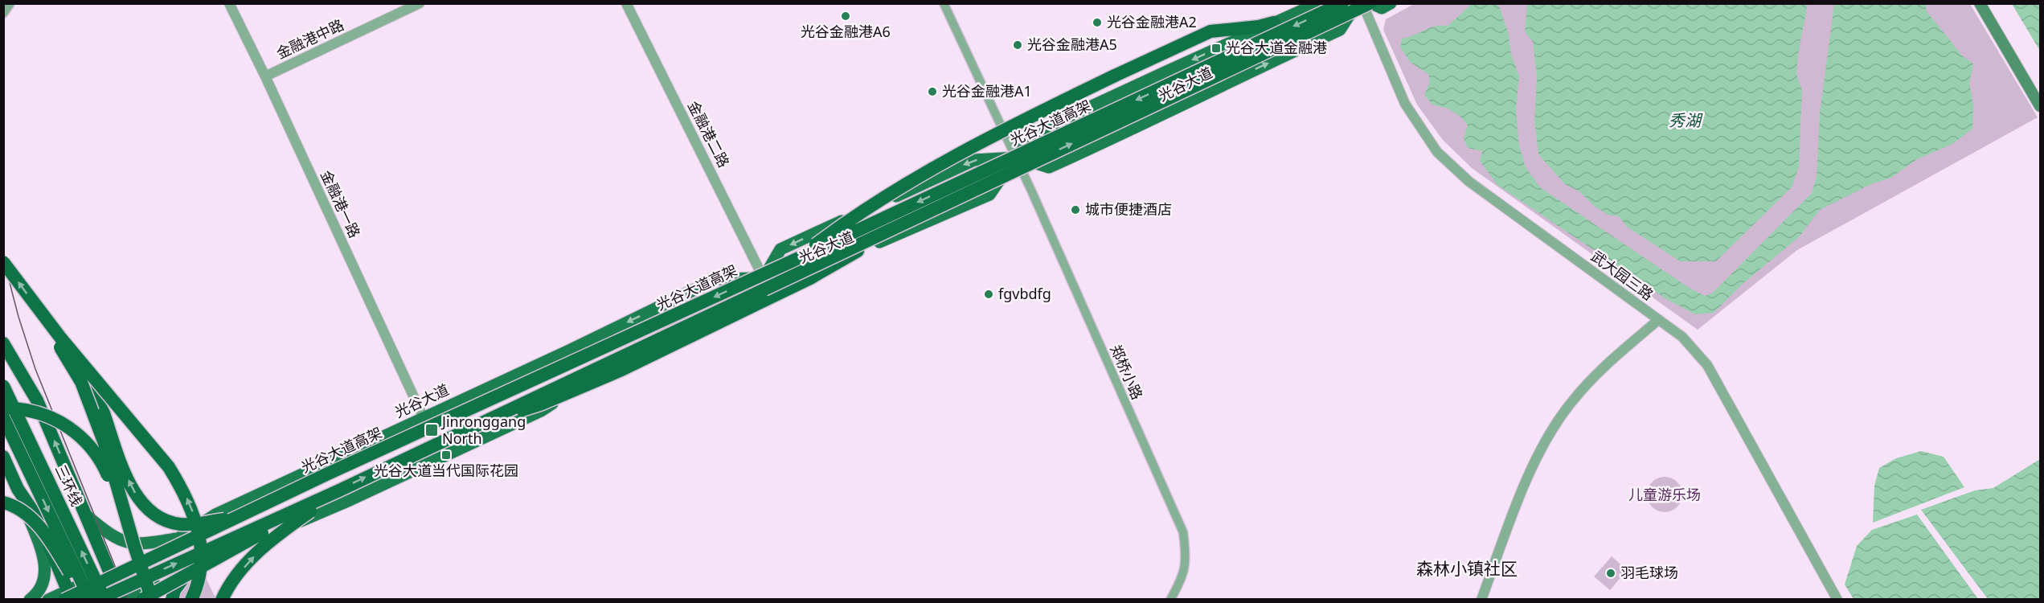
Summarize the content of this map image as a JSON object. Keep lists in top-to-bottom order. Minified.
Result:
{"streets":{"highway":["光谷大道高架","三环线"],"main road":["光谷大道"],"street":["金融港中路","金融港二路","金融港一路","武大园三路","郑桥小路"]},"crossings":[["金融港中路","金融港一路"],["光谷大道","光谷大道高架"],["光谷大道","金融港二路"],["光谷大道","金融港一路"],["光谷大道","郑桥小路"]],"districts":["森林小镇社区"],"water":["秀湖"],"parks":["儿童游乐场"],"places":{"other":["光谷金融港A6","光谷金融港A2","光谷金融港A5","光谷金融港A1","城市便捷酒店","fgvbdfg","羽毛球场"],"transit":["光谷大道金融港","Jinronggang North","光谷大道当代国际花园"]}}
